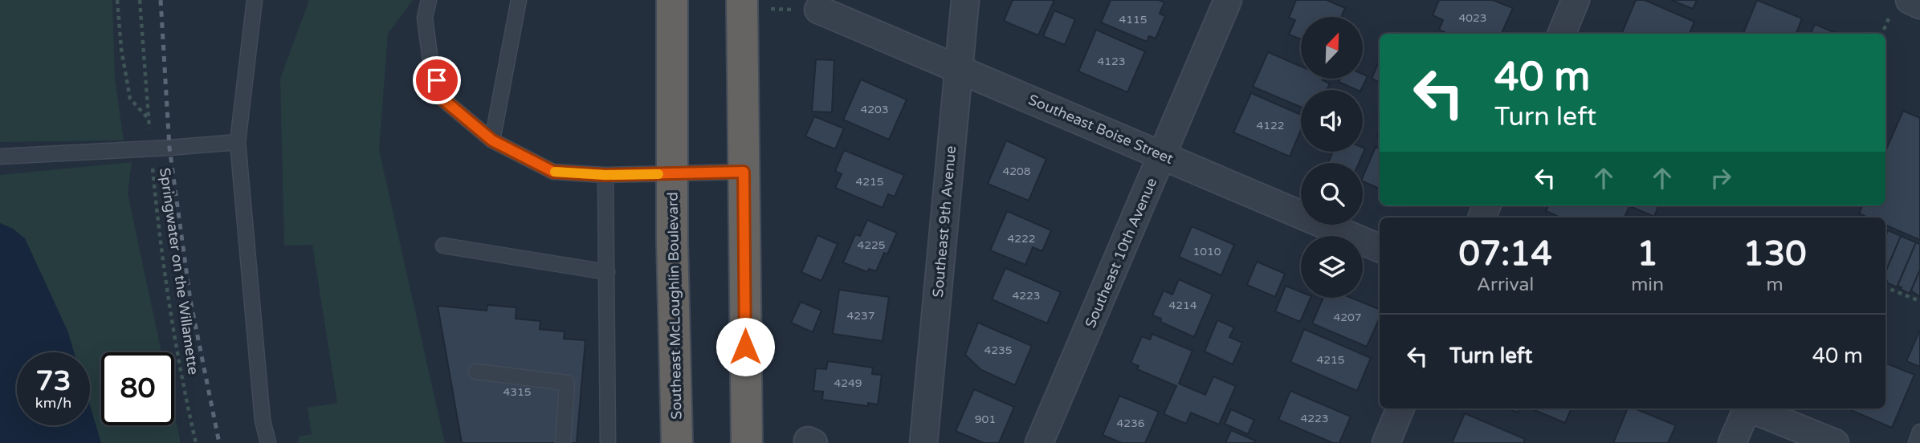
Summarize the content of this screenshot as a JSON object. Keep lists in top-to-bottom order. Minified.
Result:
{"streets":{"highway":["Southeast McLoughlin Boulevard"],"street":["Southeast Boise Street","Southeast 9th Avenue","Southeast 10th Avenue"],"path":["Springwater on the Willamette"]},"crossings":[["Southeast Boise Street","Southeast 9th Avenue"],["Southeast Boise Street","Southeast 10th Avenue"]],"house_numbers":["4023","4115","4123","4203","4122","4208","4215","4222","4225","1010","4223","4214","4237","4207","4235","4215","4249","4315","4223","901","4236"],"north":"top right","page":{"turn":["40 m","Turn left"],"eta":["07:14","Arrival","1","min","130","m"],"list":[{"name":"Turn left","value":"40 m"}],"speed":"73 km/h","limit":"80"}}
